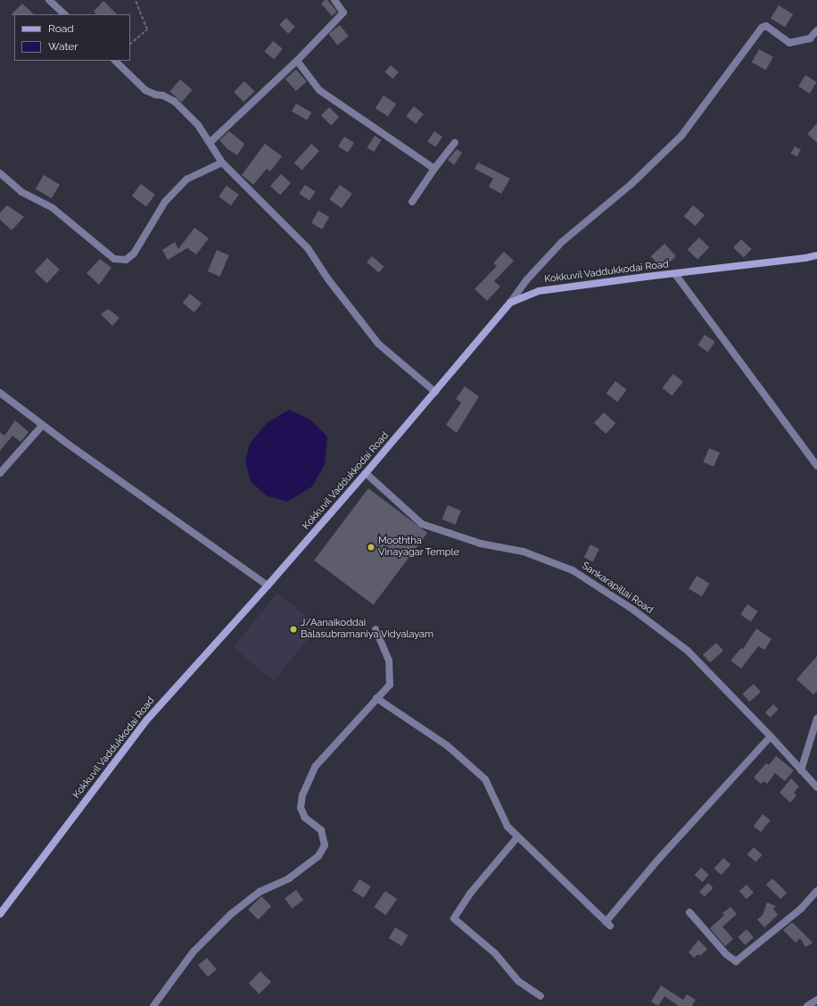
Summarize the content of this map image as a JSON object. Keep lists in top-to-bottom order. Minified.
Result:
{"streets":{"main road":["Kokkuvil Vaddukkodai Road"],"street":["Sankarapillai Road"]},"crossings":[["Kokkuvil Vaddukkodai Road","Sankarapillai Road"]],"places":["Mooththa Vinayagar Temple","J/Aanaikoddai Balasubramaniya Vidyalayam"],"legend":["Road","Water"]}
